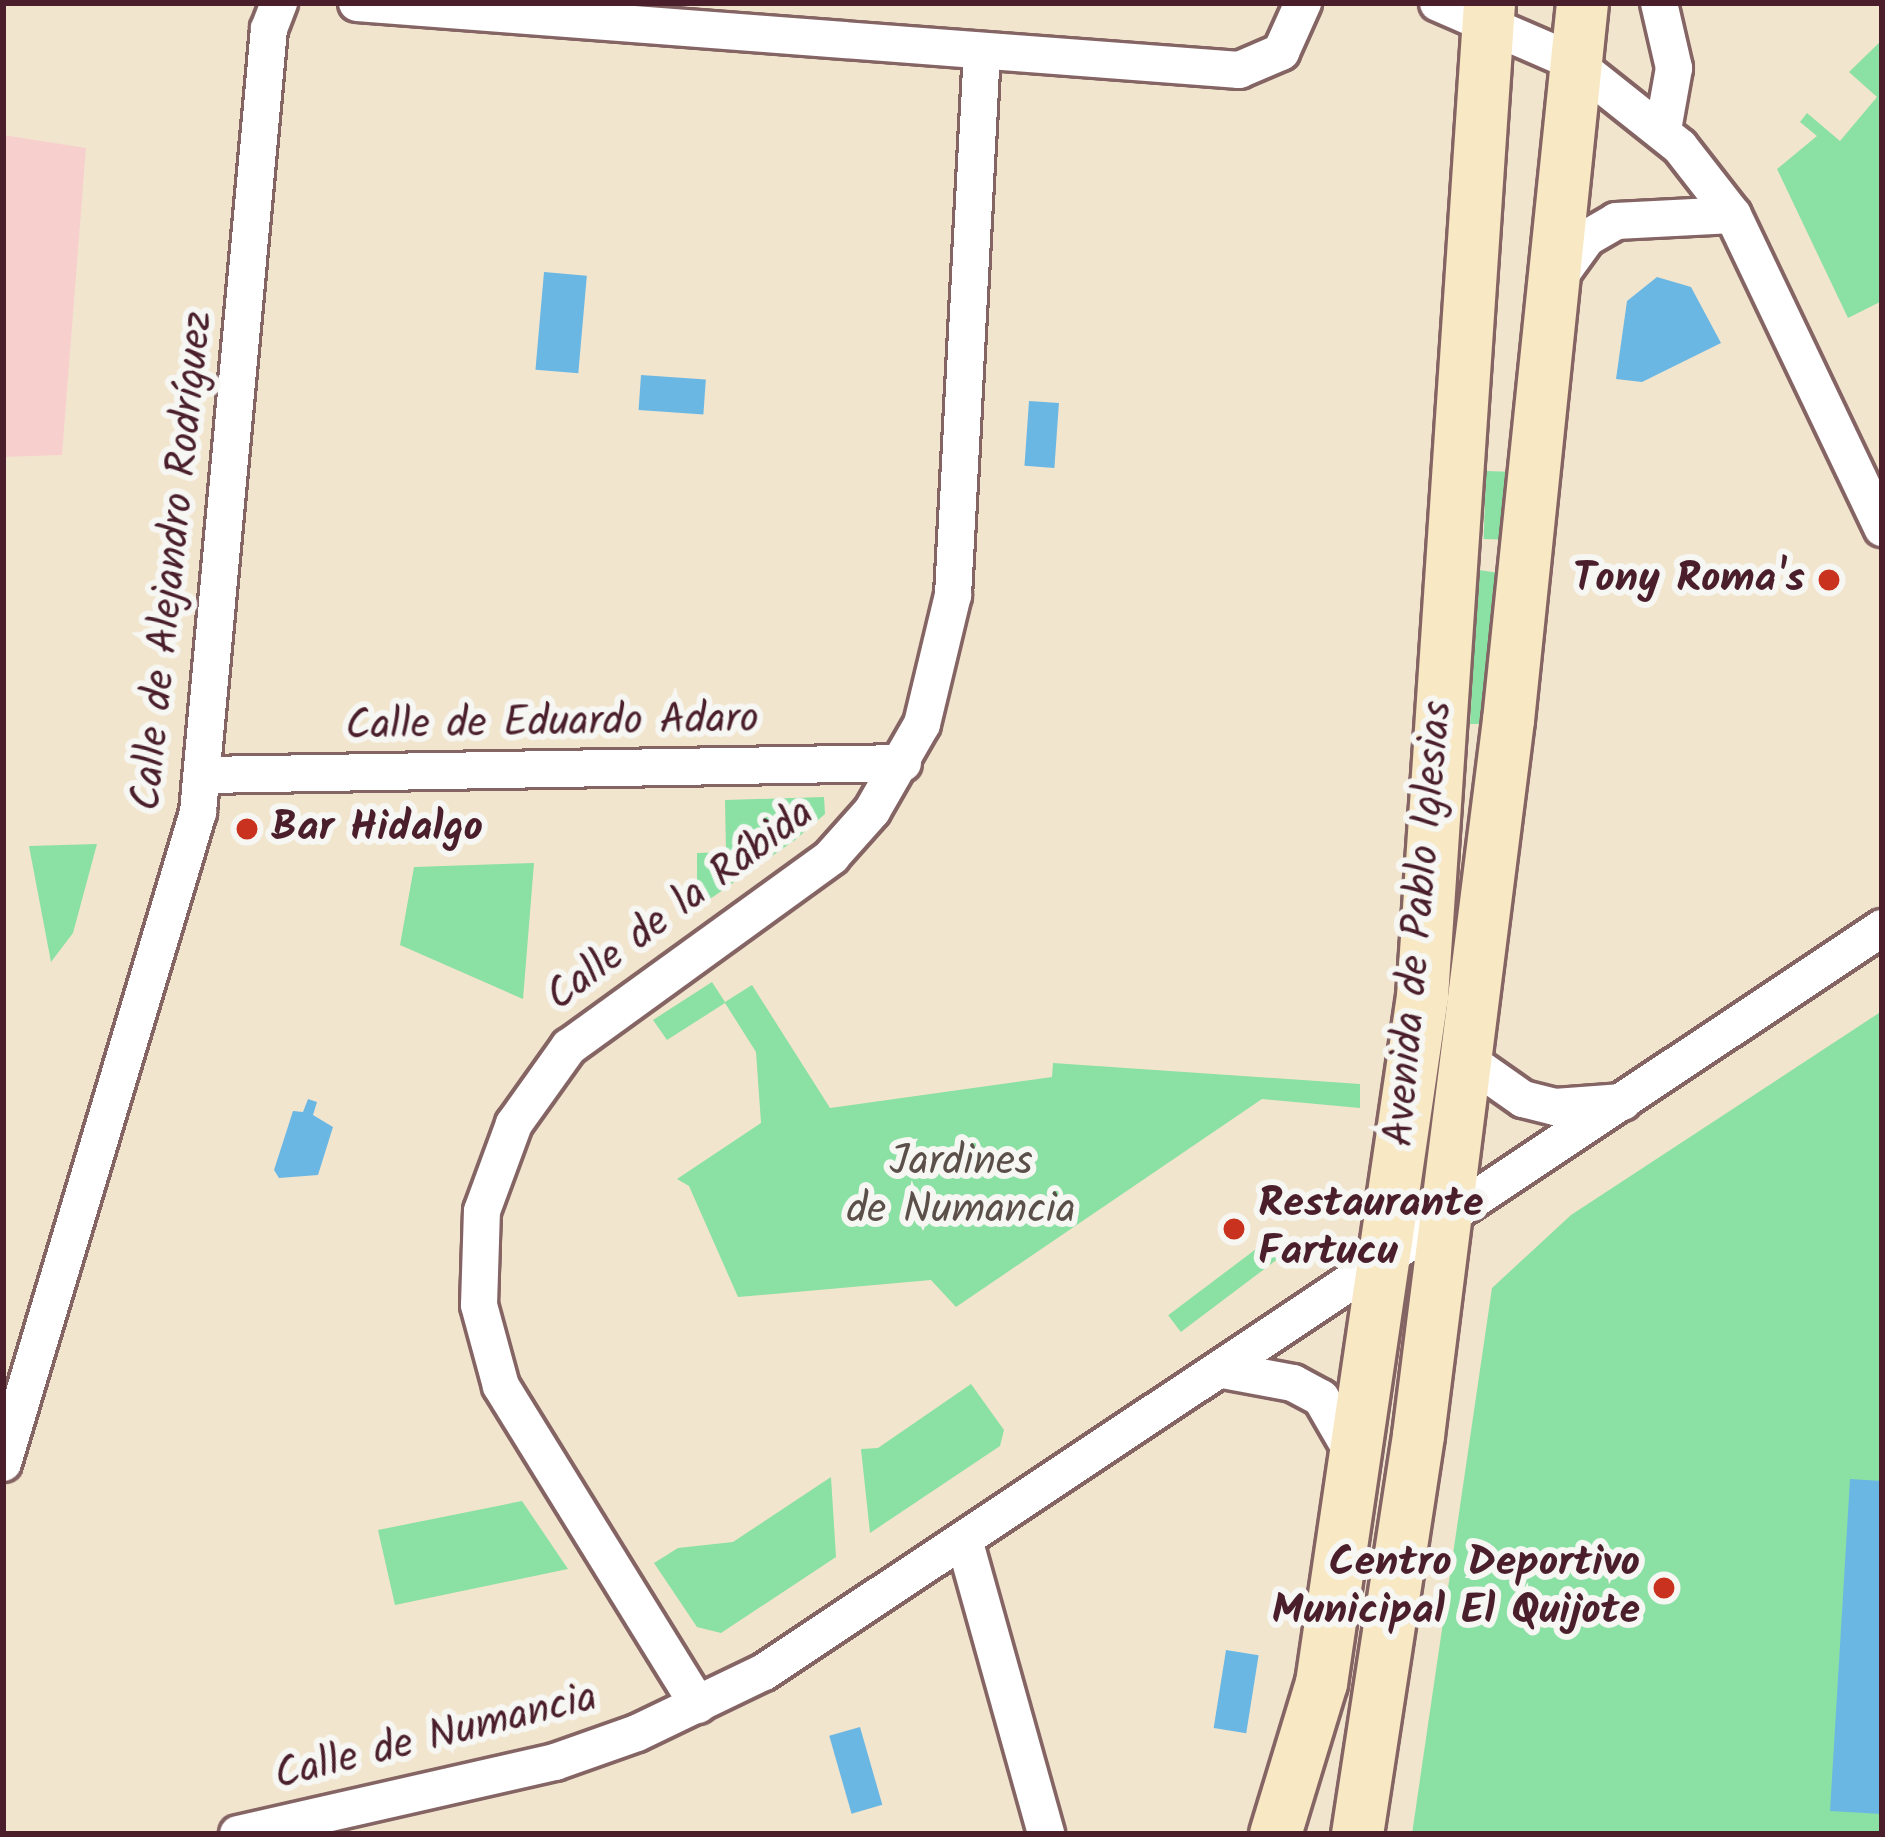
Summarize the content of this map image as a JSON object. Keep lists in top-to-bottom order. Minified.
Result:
{"streets":{"street":["Calle de Alejandro Rodríguez","Calle de Eduardo Adaro","Calle de la Rábida","Avenida de Pablo Iglesias","Calle de Numancia"]},"crossings":[["Calle de Alejandro Rodríguez","Calle de Eduardo Adaro"],["Calle de Eduardo Adaro","Calle de la Rábida"],["Calle de la Rábida","Calle de Numancia"],["Avenida de Pablo Iglesias","Calle de Numancia"]],"parks":["Jardines de Numancia"],"places":["Tony Roma's","Bar Hidalgo","Restaurante Fartucu","Centro Deportivo Municipal El Quijote"]}
